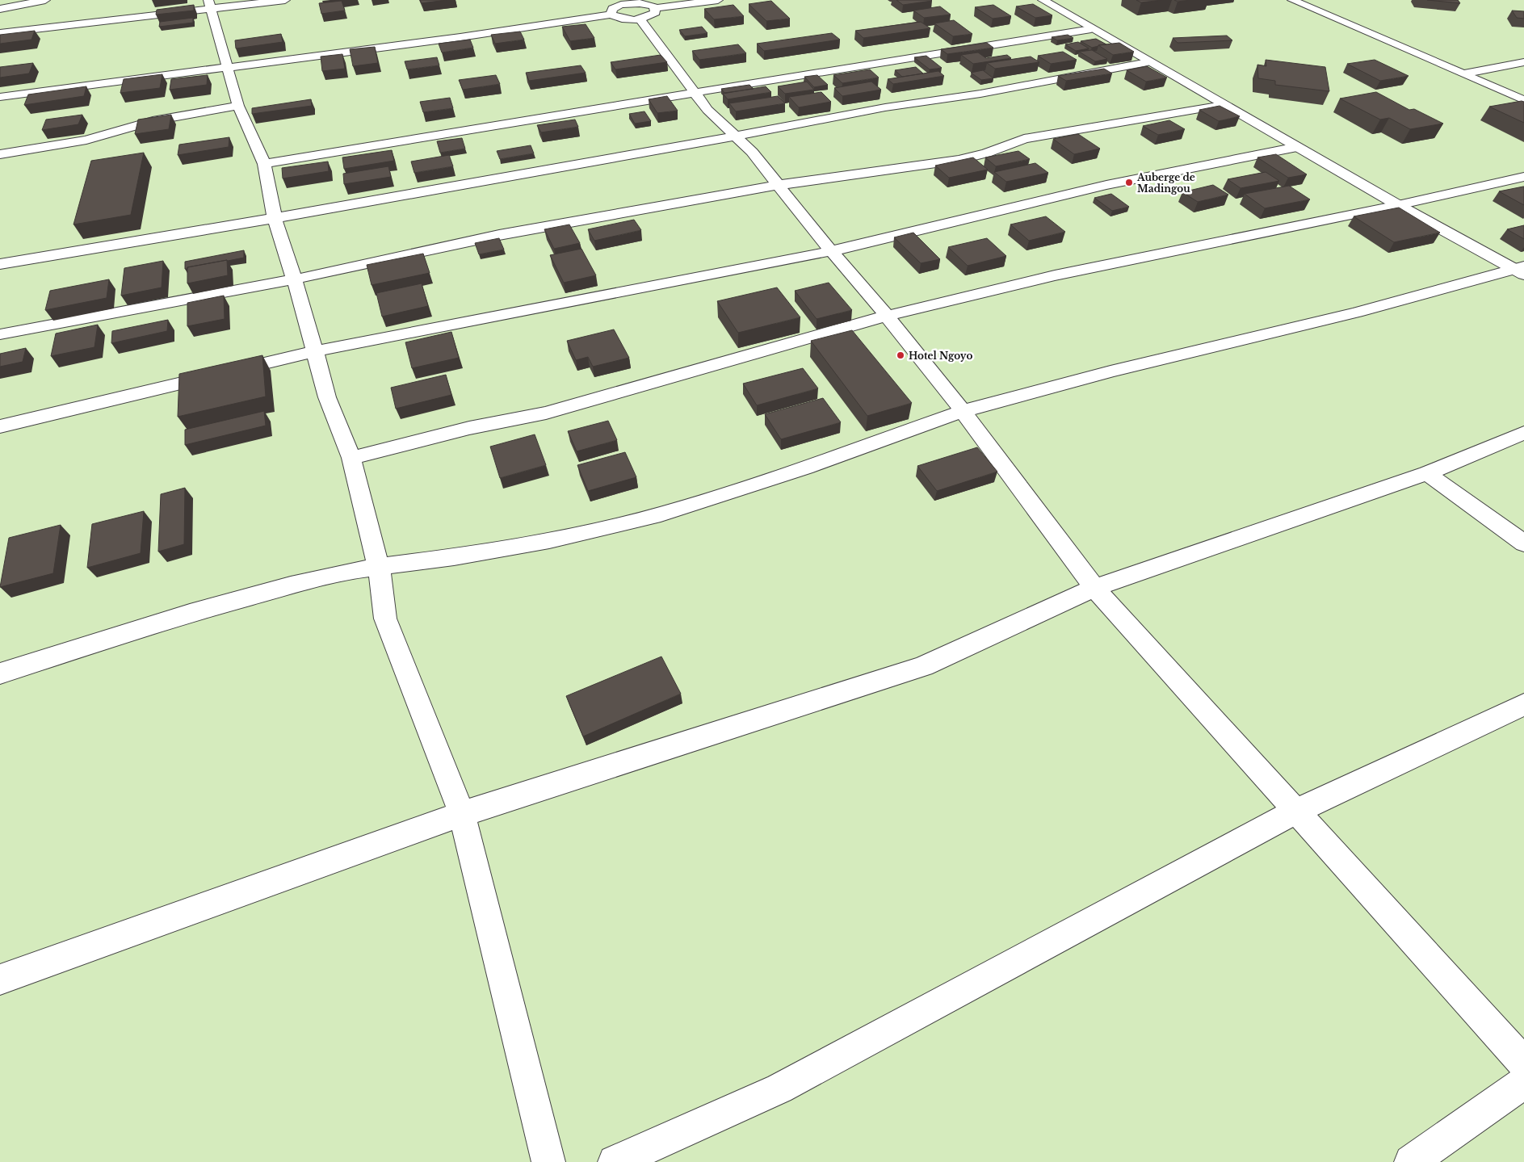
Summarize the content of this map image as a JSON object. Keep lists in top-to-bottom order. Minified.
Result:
{"places":["Auberge de Madingou","Hotel Ngoyo"]}
